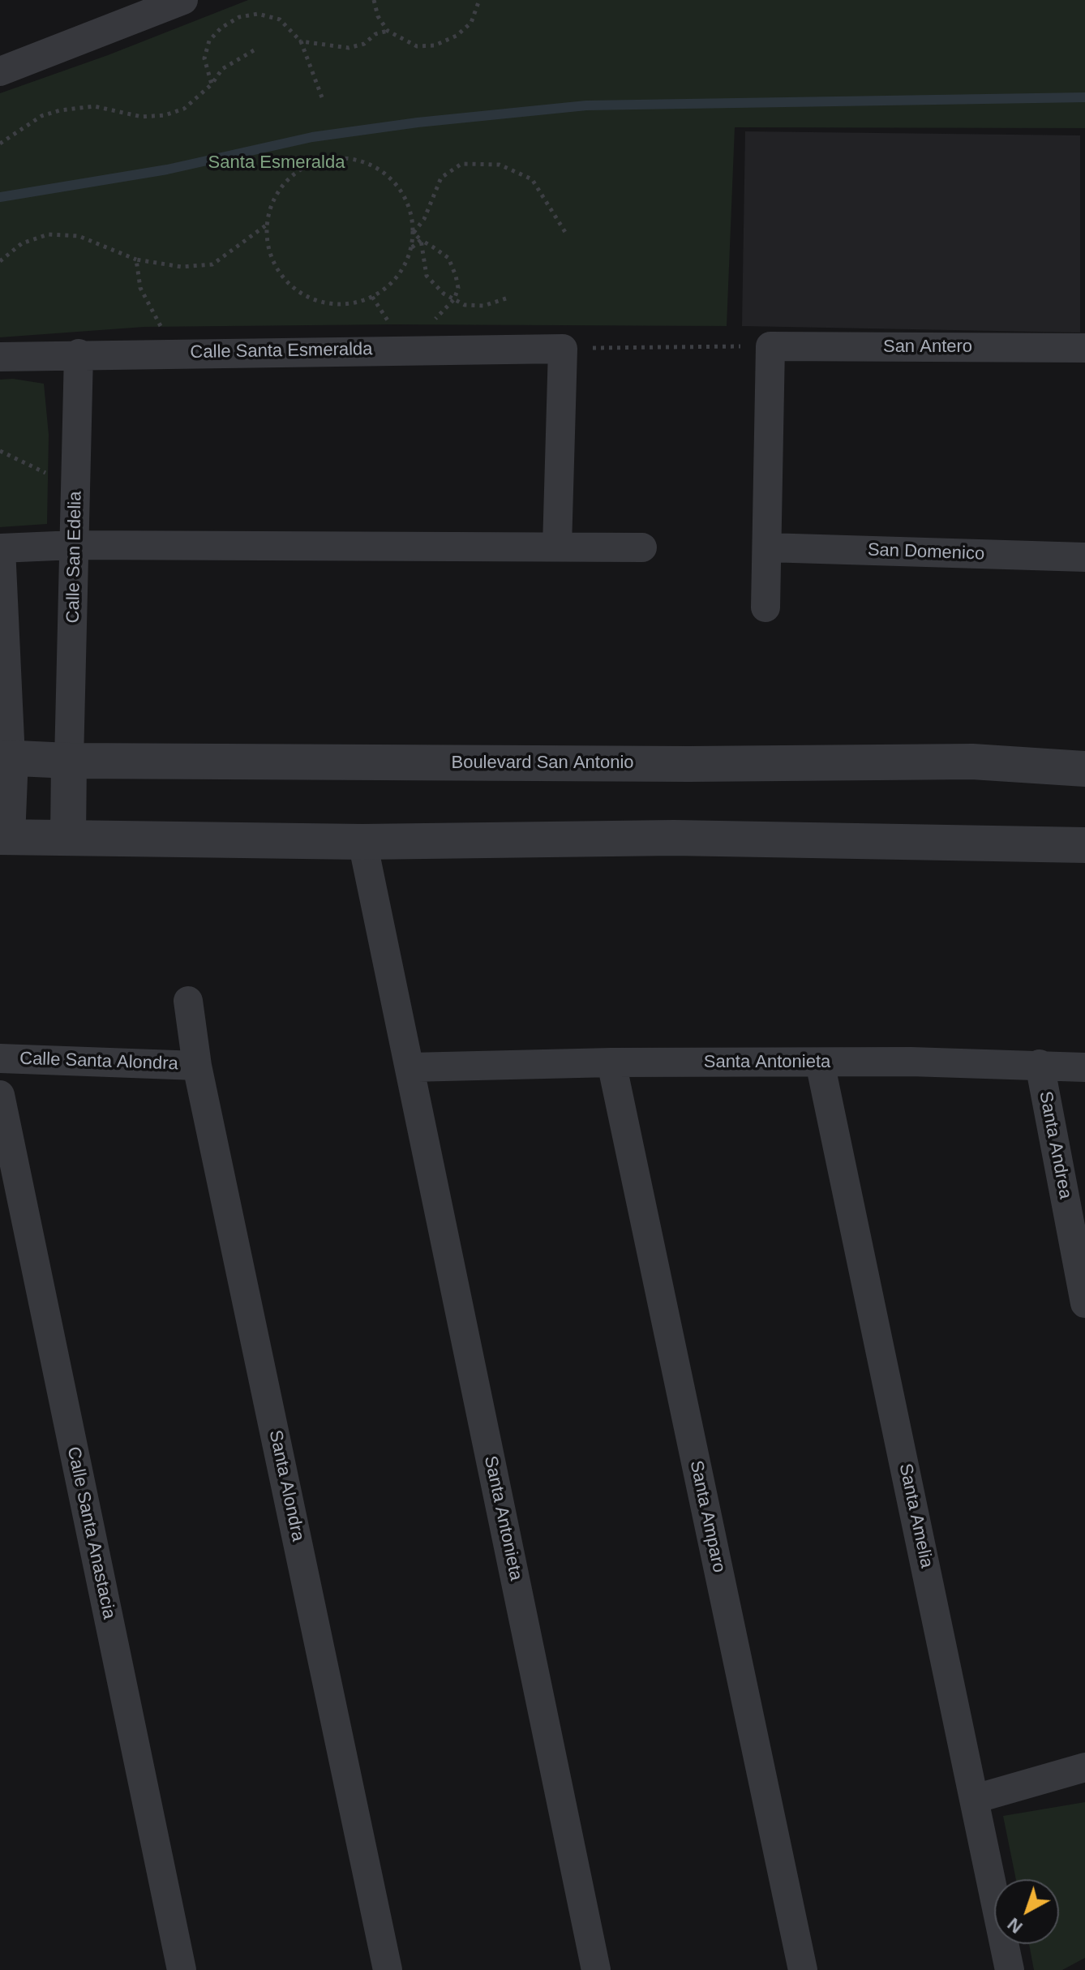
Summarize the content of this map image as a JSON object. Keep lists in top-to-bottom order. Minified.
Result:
{"streets":{"street":["San Antero","Calle Santa Esmeralda","San Domenico","Calle San Edelia","Boulevard San Antonio","Calle Santa Alondra","Santa Antonieta","Santa Andrea","Santa Alondra","Santa Amelia","Santa Amparo","Calle Santa Anastacia"]},"crossings":[["Calle Santa Esmeralda","Calle San Edelia"],["Calle San Edelia","Boulevard San Antonio"],["Calle Santa Alondra","Santa Alondra"],["Santa Antonieta","Santa Andrea"],["Santa Antonieta","Santa Amelia"],["Santa Antonieta","Santa Amparo"]],"parks":["Santa Esmeralda"],"north":"bottom left"}
